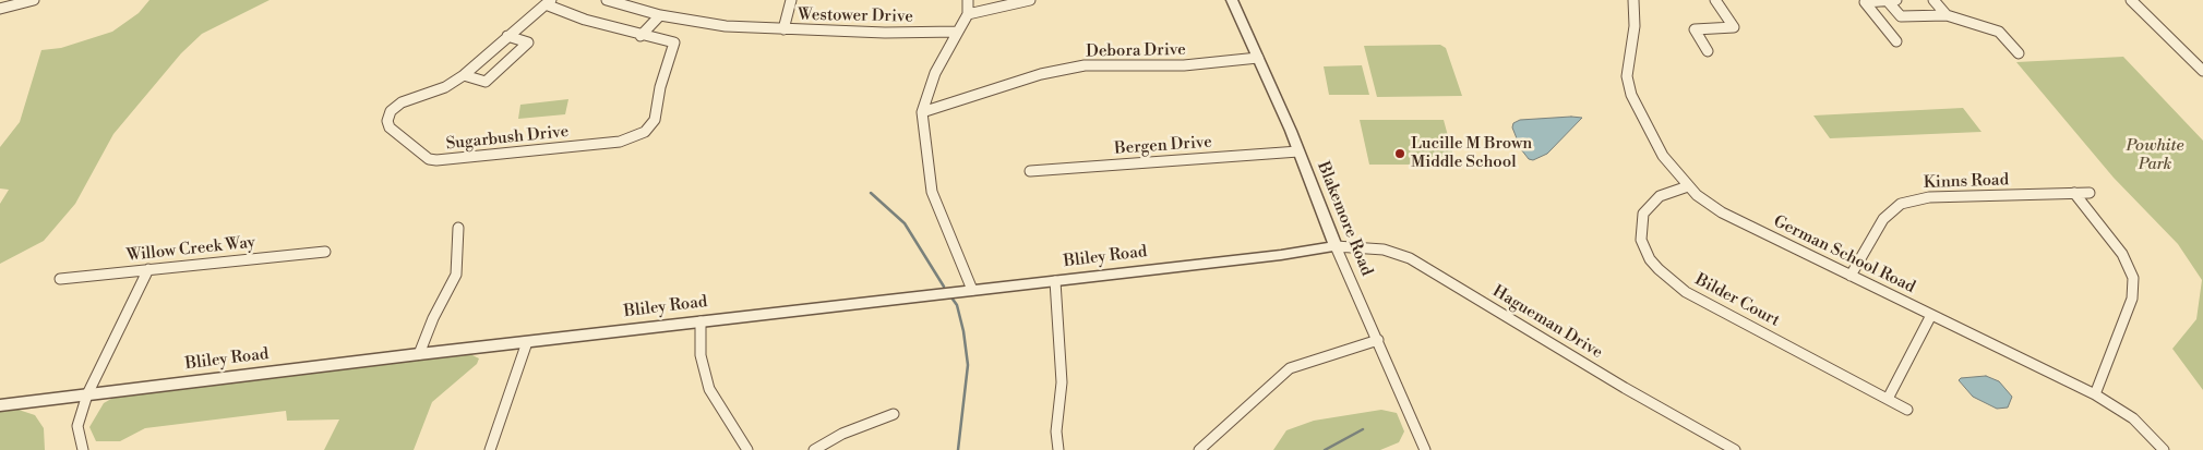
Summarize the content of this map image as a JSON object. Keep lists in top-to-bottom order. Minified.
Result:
{"streets":{"street":["Westower Drive","Debora Drive","Sugarbush Drive","Bergen Drive","Kinns Road","Blakemore Road","Willow Creek Way","German School Road","Bliley Road","Bilder Court","Hagueman Drive"]},"crossings":[["Debora Drive","Blakemore Road"],["Bergen Drive","Blakemore Road"],["Kinns Road","German School Road"],["Blakemore Road","Bliley Road"],["Blakemore Road","Hagueman Drive"],["German School Road","Bilder Court"],["Bliley Road","Hagueman Drive"]],"parks":["Powhite Park"],"places":["Lucille M Brown Middle School"]}
